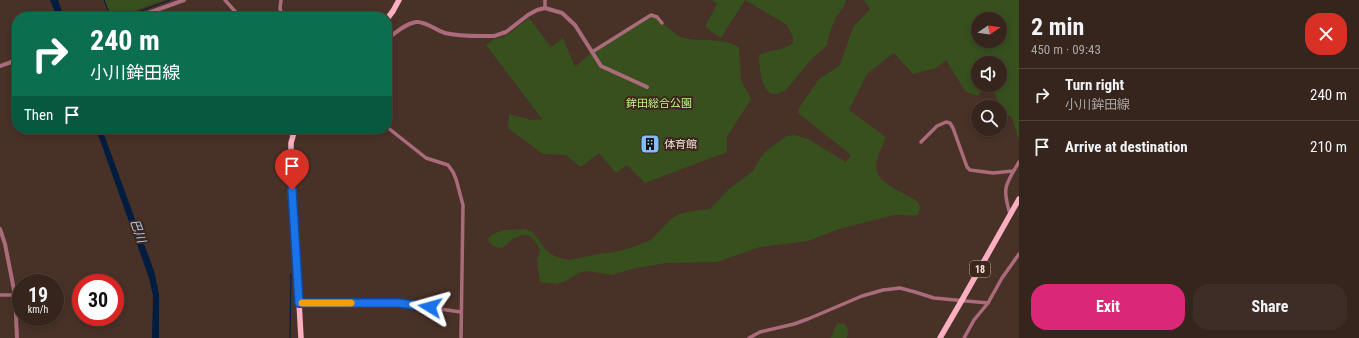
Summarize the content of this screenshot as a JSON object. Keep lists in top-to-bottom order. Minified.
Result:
{"streets":{"main road":["18"]},"water":["巴川"],"parks":["鉾田総合公園"],"places":{"building":["体育館"]},"north":"right","page":{"heading":["2 min","450 m · 09:43"],"turn":["240 m","小川鉾田線"],"list":[{"name":"Turn right","note":"小川鉾田線","value":"240 m"},{"name":"Arrive at destination","value":"210 m"}],"then":"Then","speed":"19 km/h","limit":"30","buttons":["Exit","Share"]}}
